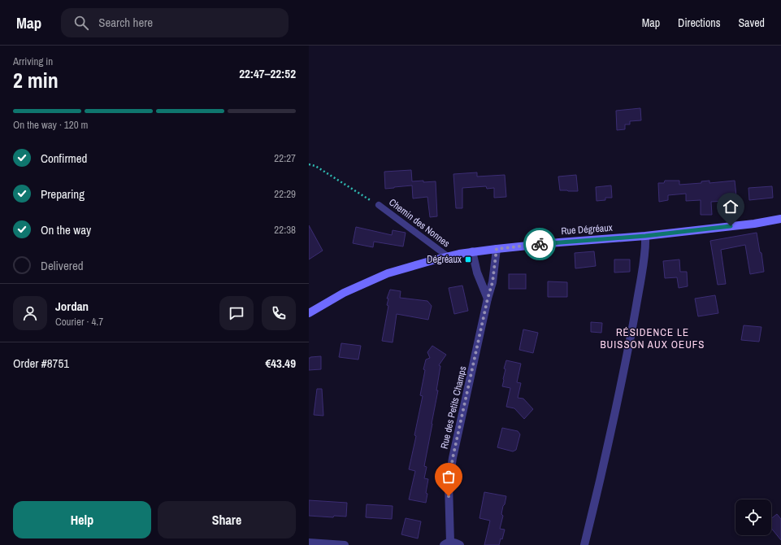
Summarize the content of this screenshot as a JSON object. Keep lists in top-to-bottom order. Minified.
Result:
{"streets":{"main road":["Rue Dégréaux"],"street":["Rue des Petits Champs"],"lane":["Chemin des Nonnes"]},"crossings":[["Chemin des Nonnes","Rue Dégréaux"],["Rue Dégréaux","Rue des Petits Champs"]],"districts":["RÉSIDENCE LE BUISSON AUX OEUFS"],"places":{"transit":["Dégréaux"]},"page":{"header":"Map","search":"Search here","nav":["Map","Directions","Saved"],"heading":["2 min","Arriving in","22:47–22:52"],"panel":["Jordan","Courier · 4.7","Order #8751","€43.49"],"bar":"On the way · 120 m","list":[["Confirmed","22:27"],["Preparing","22:29"],["On the way","22:38"],"Delivered"],"buttons":["Help","Share"]}}
